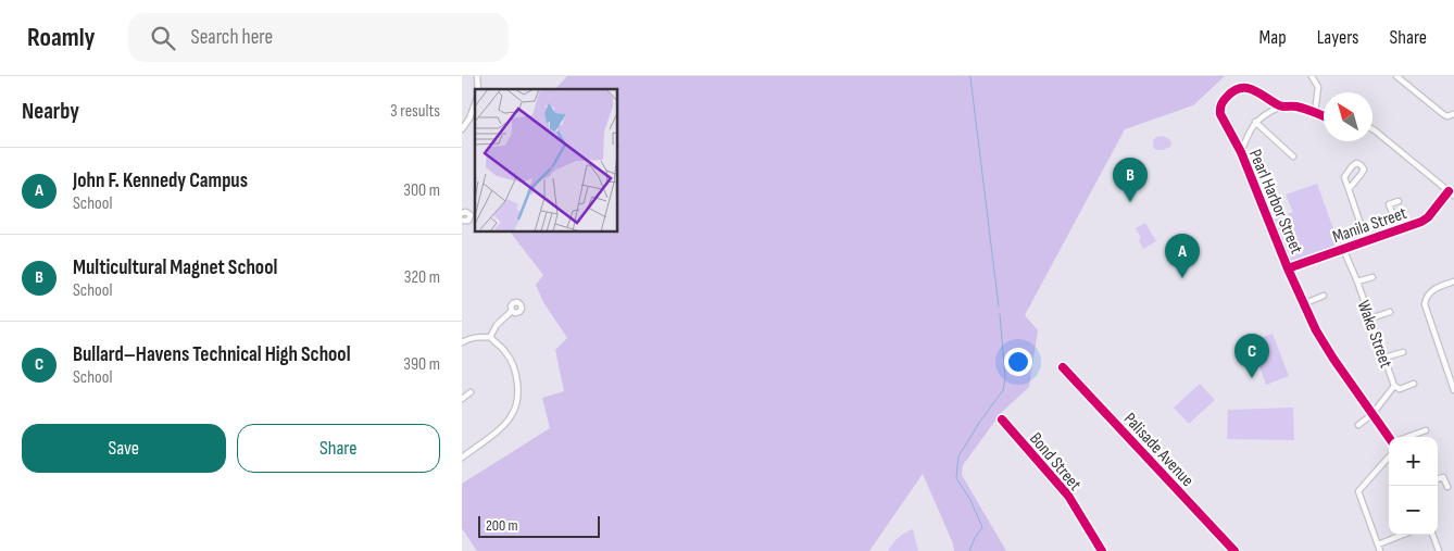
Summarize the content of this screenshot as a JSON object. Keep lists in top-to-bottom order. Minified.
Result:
{"streets":{"street":["Pearl Harbor Street","Manila Street","Wake Street","Palisade Avenue","Bond Street"]},"crossings":[["Pearl Harbor Street","Manila Street"],["Pearl Harbor Street","Wake Street"],["Manila Street","Wake Street"]],"scale_bar":"200 m","north":"top left","page":{"header":"Roamly","search":"Search here","nav":["Map","Layers","Share"],"heading":["Nearby","3 results"],"list":[{"mark":"A","name":"John F. Kennedy Campus","note":"School","value":"300 m"},{"mark":"B","name":"Multicultural Magnet School","note":"School","value":"320 m"},{"mark":"C","name":"Bullard–Havens Technical High School","note":"School","value":"390 m"}],"pins":["B","A","C"],"buttons":["Save","Share"],"map_buttons":["+","−"],"scale":"200 m"}}
